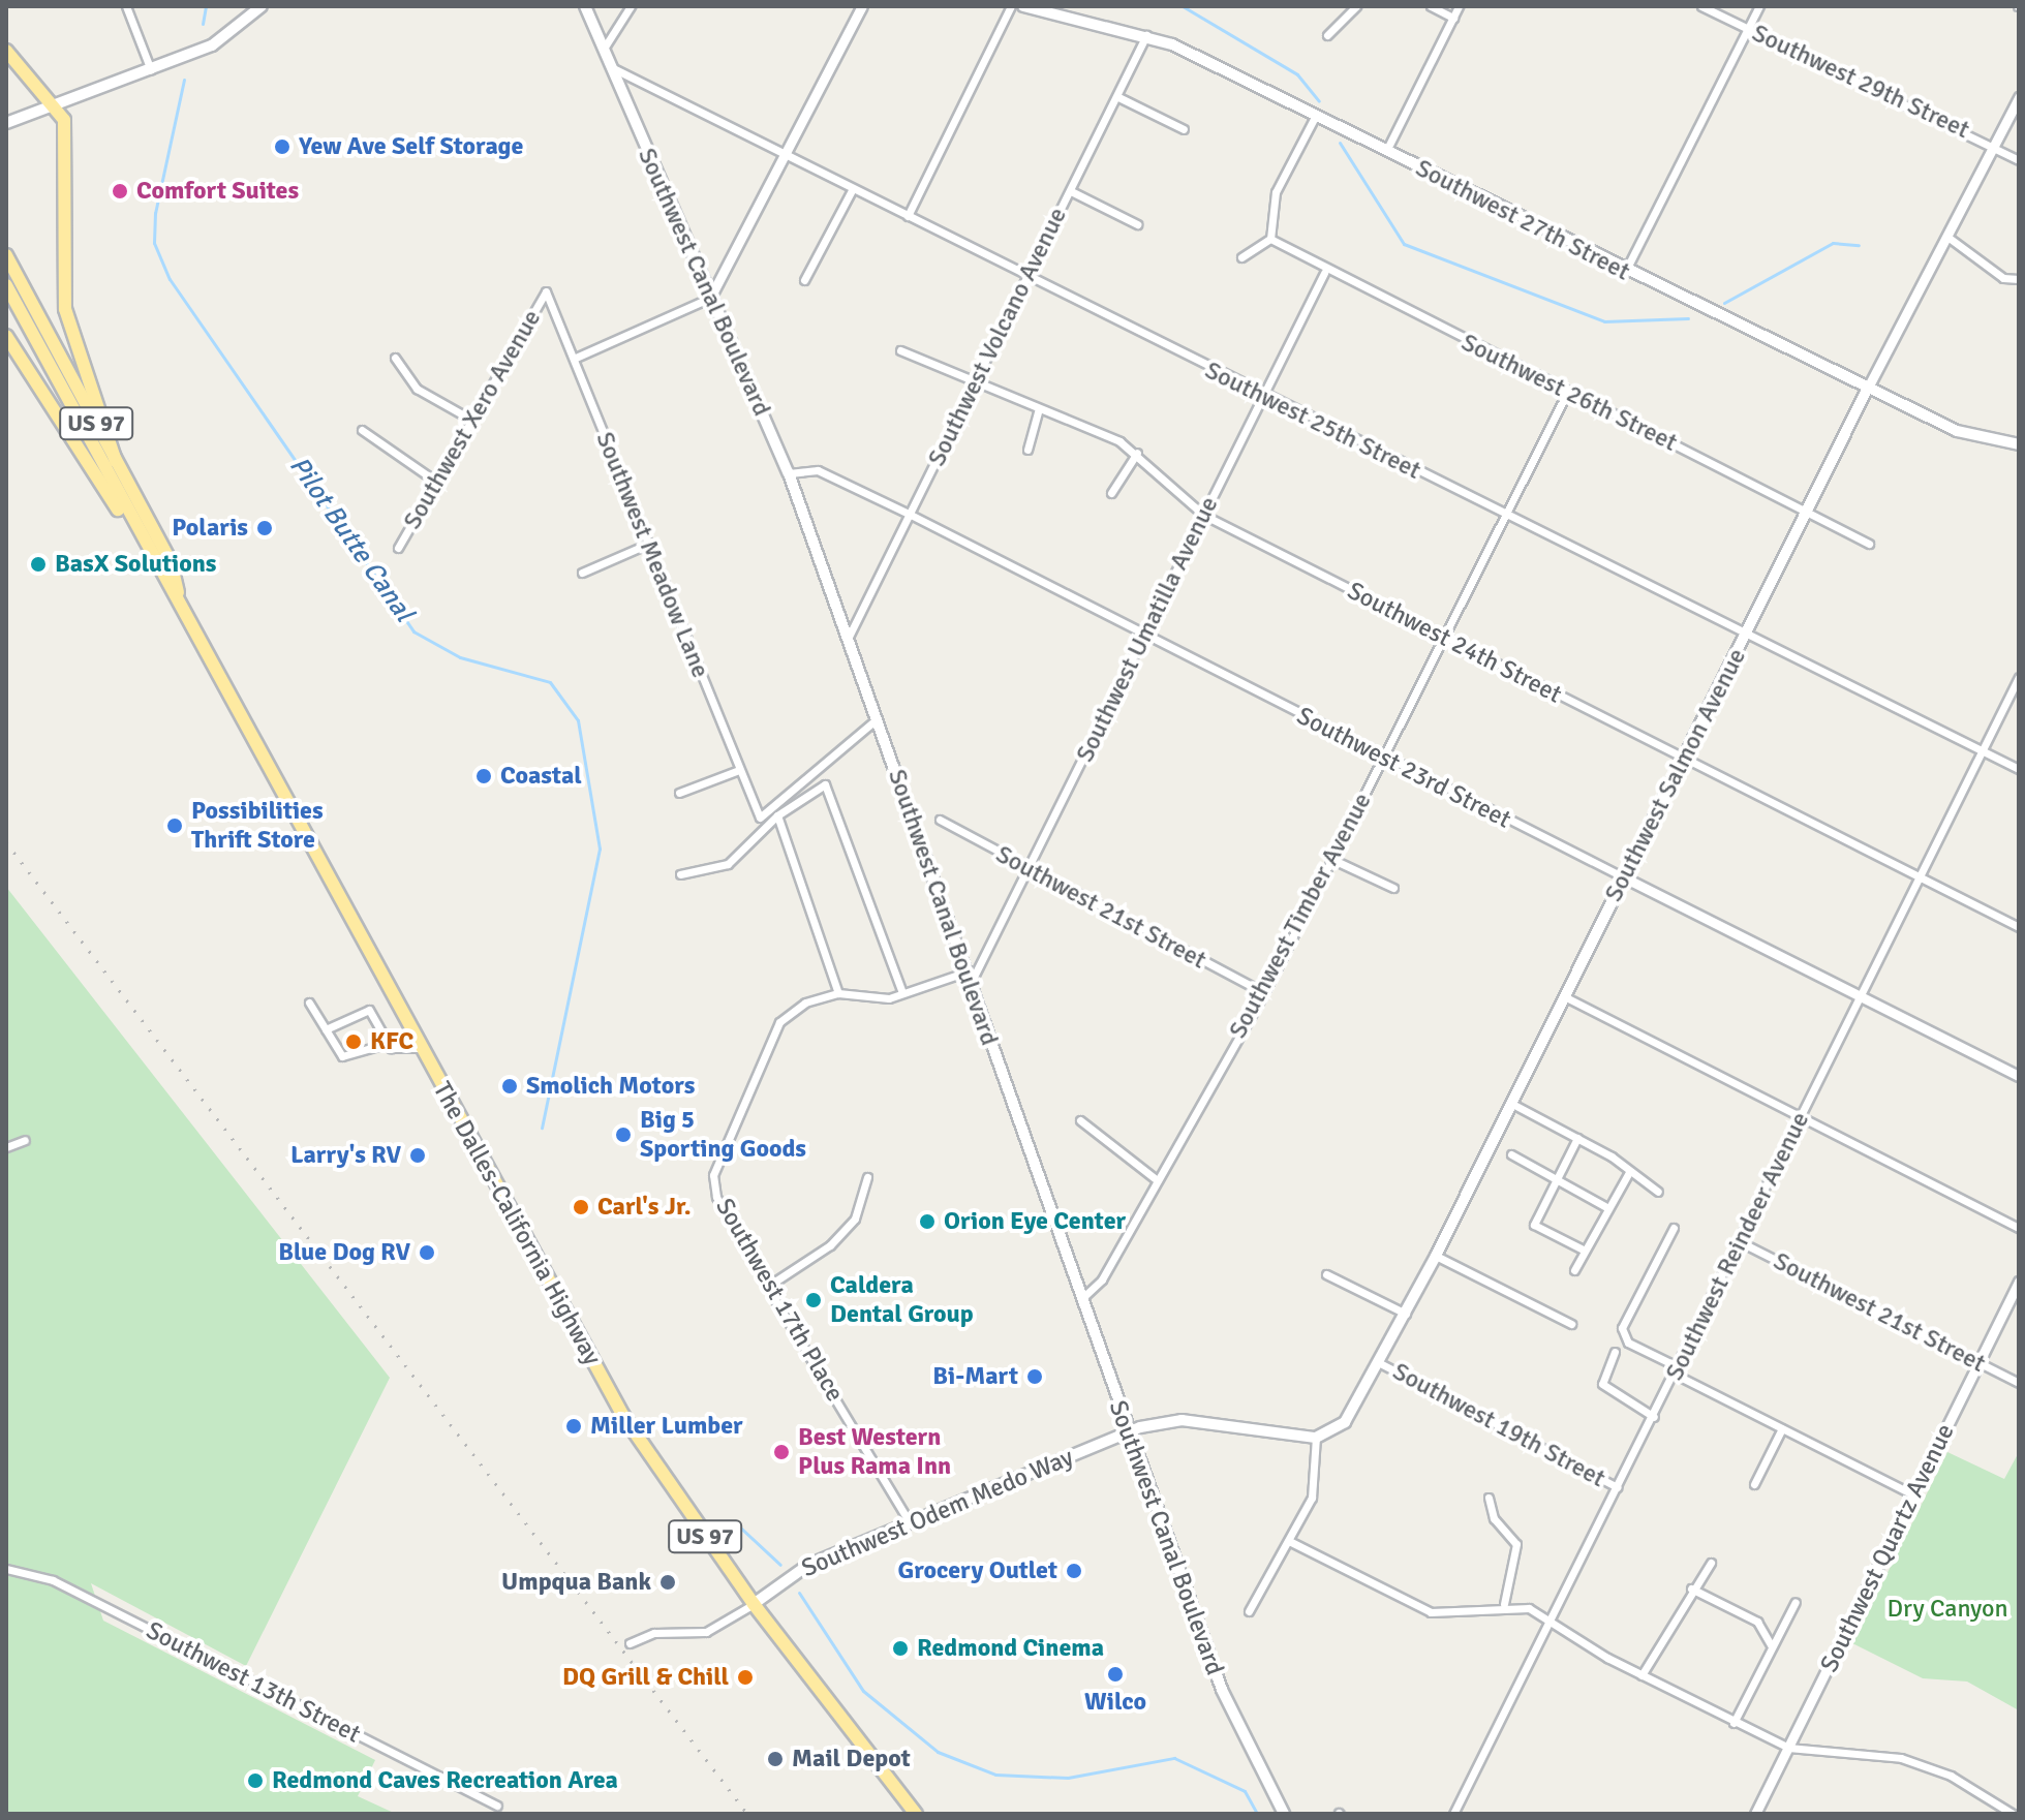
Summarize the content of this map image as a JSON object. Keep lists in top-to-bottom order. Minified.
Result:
{"streets":{"highway":["US 97","The Dalles-California Highway"],"main road":["Southwest 27th Street","Southwest Canal Boulevard","Southwest Salmon Avenue","Southwest Odem Medo Way"],"street":["Southwest 29th Street","Southwest Volcano Avenue","Southwest 26th Street","Southwest Xero Avenue","Southwest 25th Street","Southwest Meadow Lane","Southwest Umatilla Avenue","Southwest 24th Street","Southwest 23rd Street","Southwest 21st Street","Southwest Timber Avenue","Southwest Reindeer Avenue","Southwest 17th Place","Southwest 19th Street","Southwest Quartz Avenue","Southwest 13th Street"]},"crossings":[["Southwest 29th Street","Southwest Salmon Avenue"],["Southwest 27th Street","Southwest Volcano Avenue"],["Southwest 27th Street","Southwest Salmon Avenue"],["Southwest Canal Boulevard","Southwest Volcano Avenue"],["Southwest Canal Boulevard","Southwest 25th Street"],["Southwest Canal Boulevard","Southwest Meadow Lane"],["Southwest Canal Boulevard","Southwest Umatilla Avenue"],["Southwest Canal Boulevard","Southwest 23rd Street"],["Southwest Canal Boulevard","Southwest Timber Avenue"],["Southwest Canal Boulevard","Southwest 17th Place"],["Southwest Canal Boulevard","Southwest Odem Medo Way"],["Southwest Volcano Avenue","Southwest 25th Street"],["Southwest Volcano Avenue","Southwest 24th Street"],["Southwest Volcano Avenue","Southwest 23rd Street"],["Southwest 26th Street","Southwest Umatilla Avenue"],["Southwest 26th Street","Southwest Salmon Avenue"],["Southwest 26th Street","Southwest Timber Avenue"],["Southwest Xero Avenue","Southwest Meadow Lane"],["Southwest 25th Street","Southwest Umatilla Avenue"],["Southwest 25th Street","Southwest Salmon Avenue"],["Southwest 25th Street","Southwest Timber Avenue"],["Southwest 25th Street","Southwest Reindeer Avenue"],["Southwest Umatilla Avenue","Southwest 24th Street"],["Southwest Umatilla Avenue","Southwest 23rd Street"],["Southwest Umatilla Avenue","Southwest 21st Street"],["Southwest 24th Street","Southwest Salmon Avenue"],["Southwest 24th Street","Southwest Timber Avenue"],["Southwest 24th Street","Southwest Reindeer Avenue"],["Southwest 23rd Street","Southwest Salmon Avenue"],["Southwest 23rd Street","Southwest Timber Avenue"],["Southwest 23rd Street","Southwest Reindeer Avenue"],["Southwest Salmon Avenue","Southwest 19th Street"],["Southwest 21st Street","Southwest Timber Avenue"],["Southwest 21st Street","Southwest Reindeer Avenue"],["Southwest 21st Street","Southwest Quartz Avenue"],["The Dalles-California Highway","Southwest Odem Medo Way"],["Southwest Reindeer Avenue","Southwest 19th Street"],["Southwest 17th Place","Southwest Odem Medo Way"]],"water":["Pilot Butte Canal"],"parks":["Dry Canyon"],"places":["Yew Ave Self Storage","Comfort Suites","Polaris","BasX Solutions","Coastal","Possibilities Thrift Store","KFC","Smolich Motors","Big 5 Sporting Goods","Larry's RV","Carl's Jr.","Orion Eye Center","Blue Dog RV","Caldera Dental Group","Bi-Mart","Miller Lumber","Best Western Plus Rama Inn","Grocery Outlet","Umpqua Bank","Redmond Cinema","Wilco","DQ Grill & Chill","Mail Depot","Redmond Caves Recreation Area"]}
